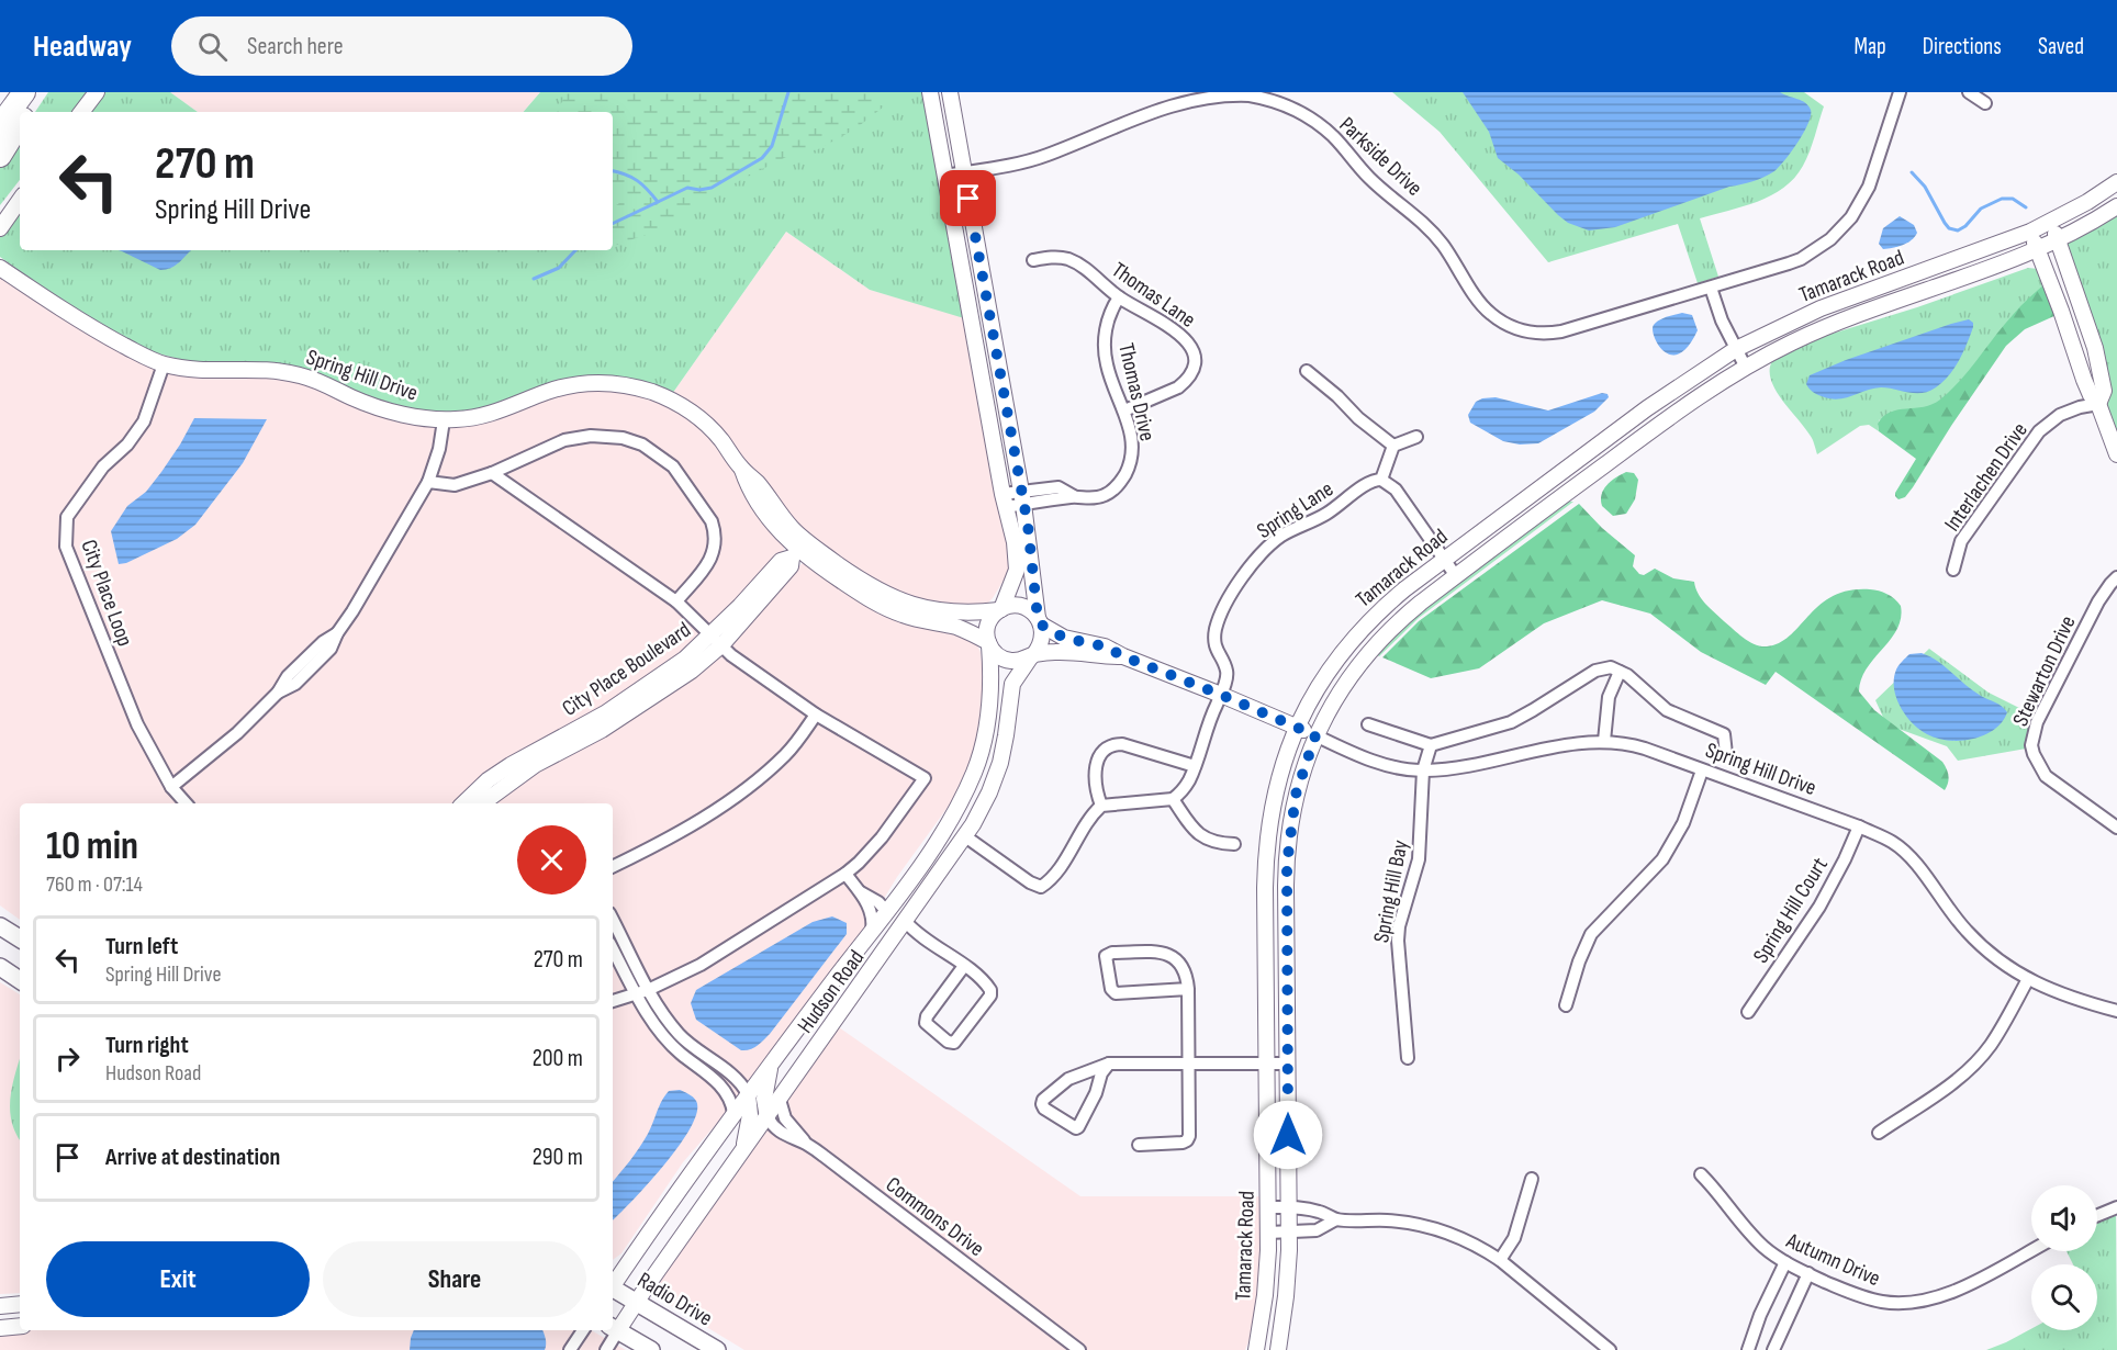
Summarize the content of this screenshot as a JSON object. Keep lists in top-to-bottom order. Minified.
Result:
{"streets":{"main road":["Radio Drive"],"street":["Parkside Drive","Tamarack Road","Thomas Lane","Spring Hill Drive","Thomas Drive","Interlachen Drive","Spring Lane","City Place Loop","City Place Boulevard","Stewarton Drive","Spring Hill Bay","Spring Hill Court","Hudson Road","Commons Drive","Autumn Drive"]},"crossings":[["Tamarack Road","Spring Hill Drive"],["Thomas Lane","Thomas Drive"],["Spring Hill Drive","Spring Lane"],["Spring Hill Drive","City Place Loop"],["Spring Hill Drive","City Place Boulevard"],["Spring Hill Drive","Spring Hill Bay"],["Spring Hill Drive","Spring Hill Court"],["Spring Hill Drive","Hudson Road"],["Hudson Road","Commons Drive"],["Hudson Road","Radio Drive"]],"page":{"header":"Headway","search":"Search here","nav":["Map","Directions","Saved"],"turn":["270 m","Spring Hill Drive"],"heading":["10 min","760 m · 07:14"],"list":[{"name":"Turn left","note":"Spring Hill Drive","value":"270 m"},{"name":"Turn right","note":"Hudson Road","value":"200 m"},{"name":"Arrive at destination","value":"290 m"}],"buttons":["Exit","Share"]}}
